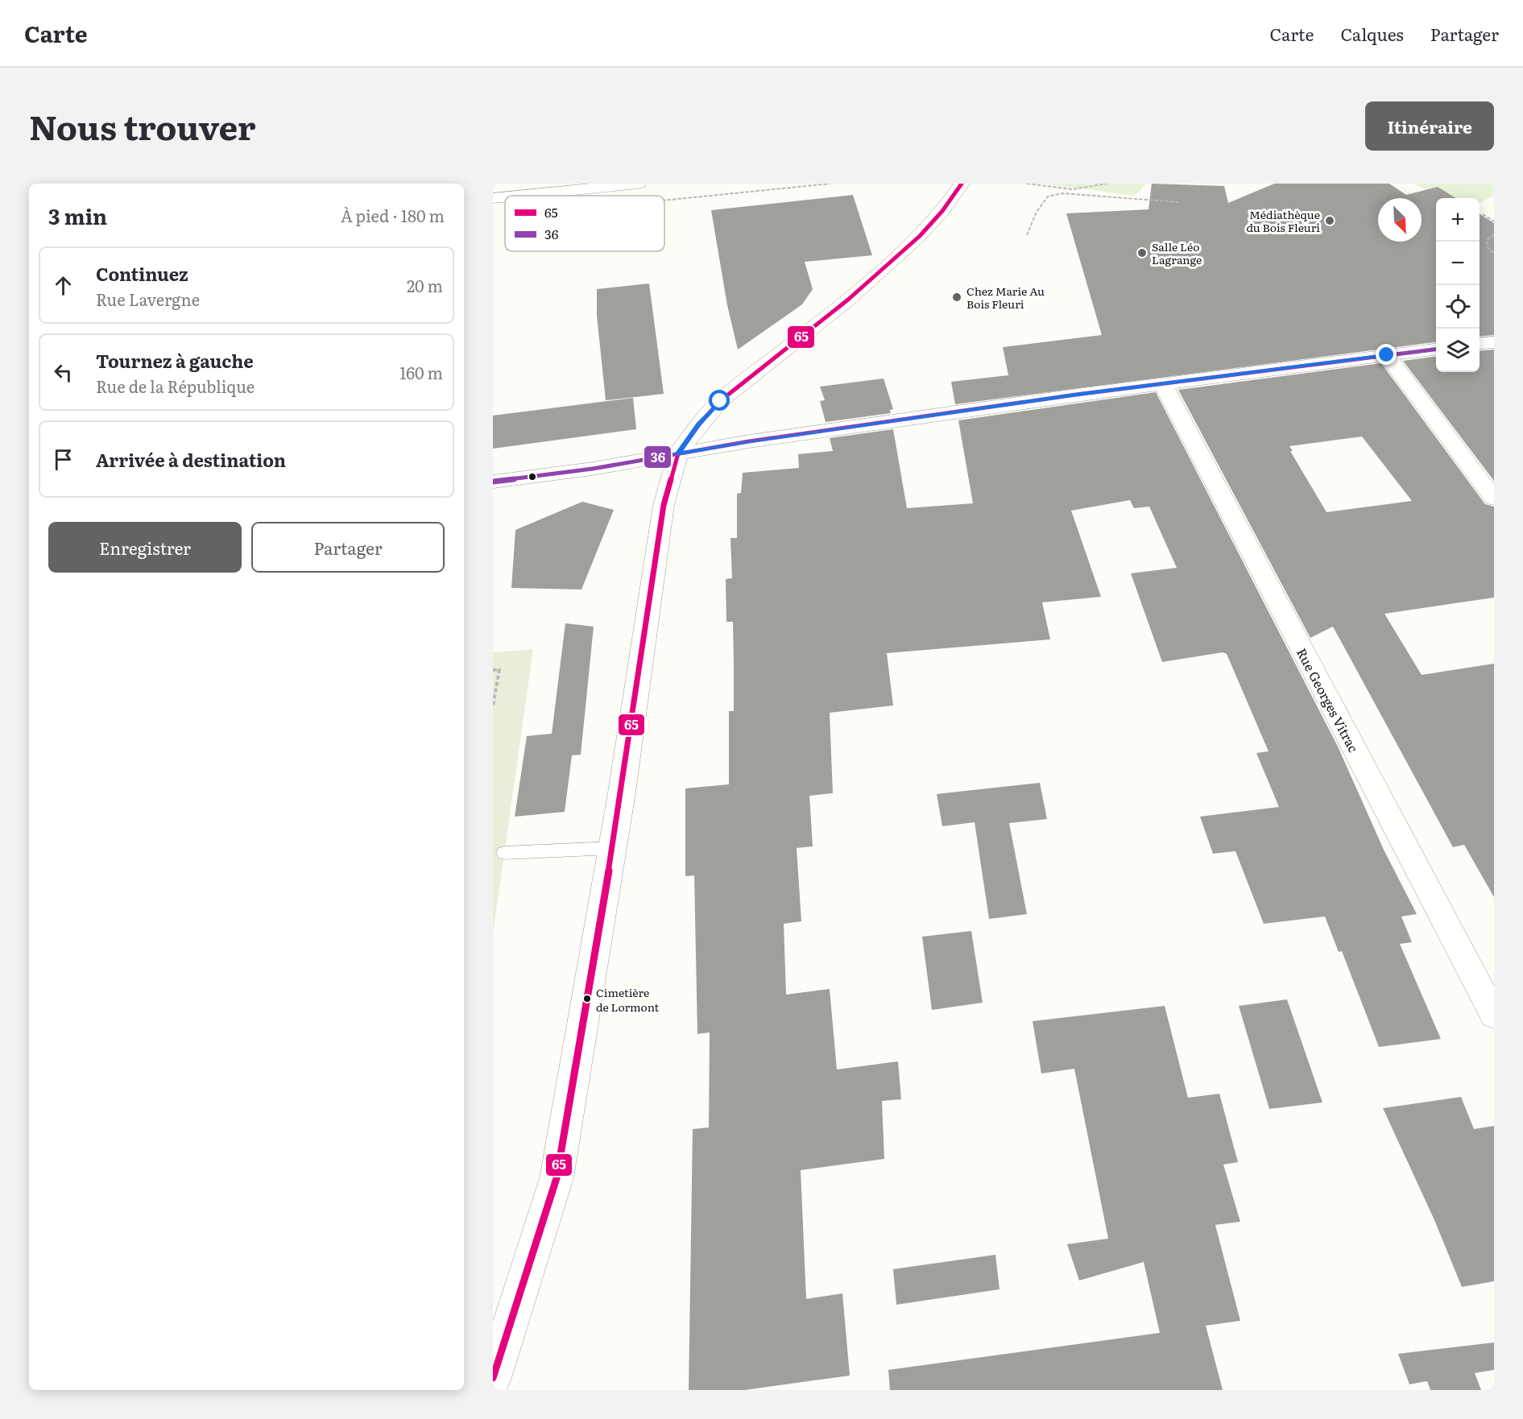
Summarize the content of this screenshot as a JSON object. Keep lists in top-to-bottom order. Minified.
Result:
{"streets":{"street":["Rue Georges Vitrac"]},"places":["Médiathèque du Bois Fleuri","Salle Léo Lagrange","Chez Marie Au Bois Fleuri","Cimetière de Lormont"],"lines":["transit line 65","transit line 36"],"legend":["65","36"],"north":"bottom right","page":{"header":"Carte","nav":["Carte","Calques","Partager"],"title":"Nous trouver","buttons":["Itinéraire",["Enregistrer","Partager"]],"heading":["3 min","À pied · 180 m"],"map_buttons":["+","−"],"list":[["Continuez","Rue Lavergne","20 m"],["Tournez à gauche","Rue de la République","160 m"],"Arrivée à destination"]}}
